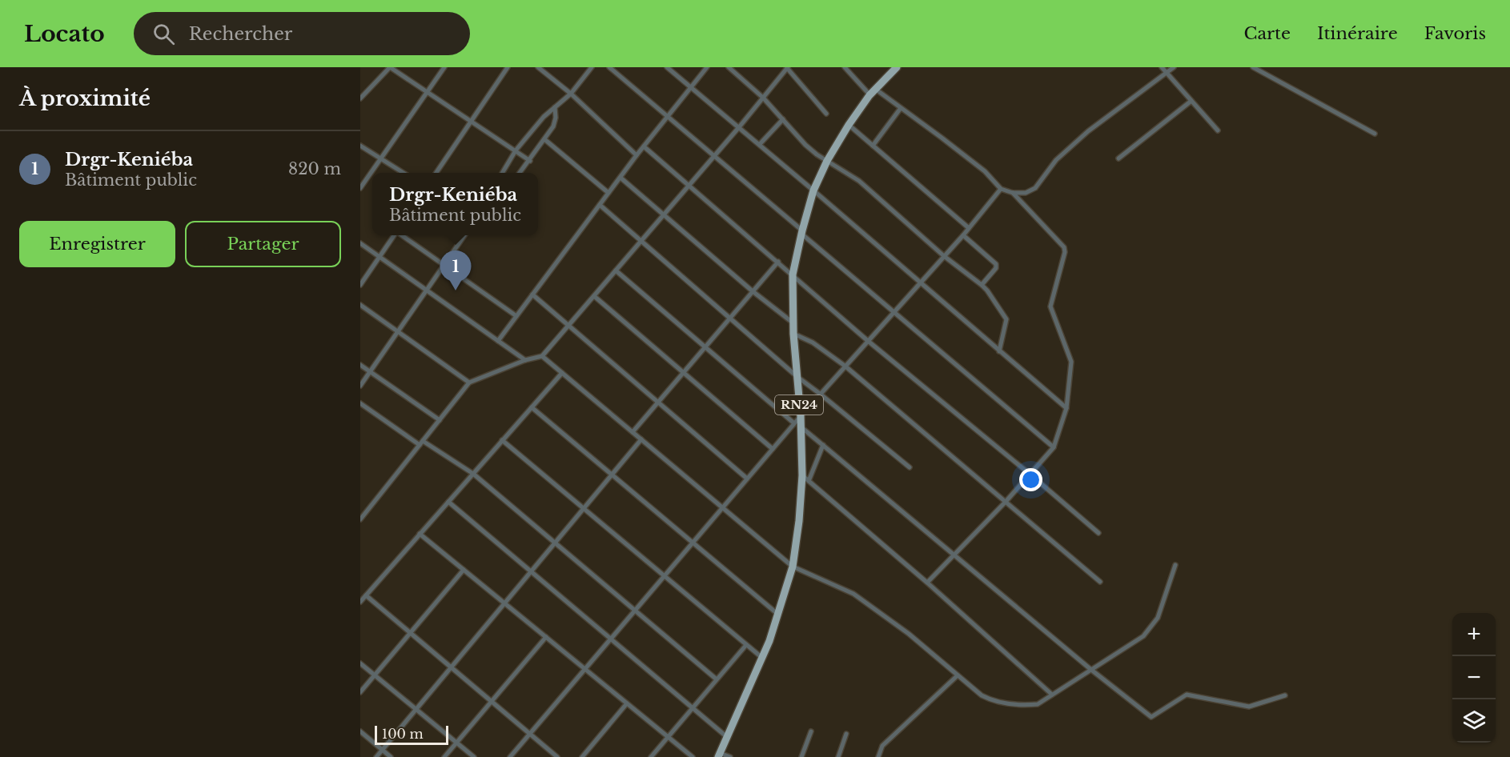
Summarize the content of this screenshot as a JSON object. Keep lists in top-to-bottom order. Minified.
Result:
{"streets":{"main road":["RN24"]},"scale_bar":"100 m","page":{"header":"Locato","search":"Rechercher","nav":["Carte","Itinéraire","Favoris"],"heading":"À proximité","list":[{"mark":"1","name":"Drgr-Keniéba","note":"Bâtiment public","value":"820 m"}],"popup":["Drgr-Keniéba","Bâtiment public"],"buttons":["Enregistrer","Partager"],"pins":"1","map_buttons":["+","−"],"scale":"100 m"}}
